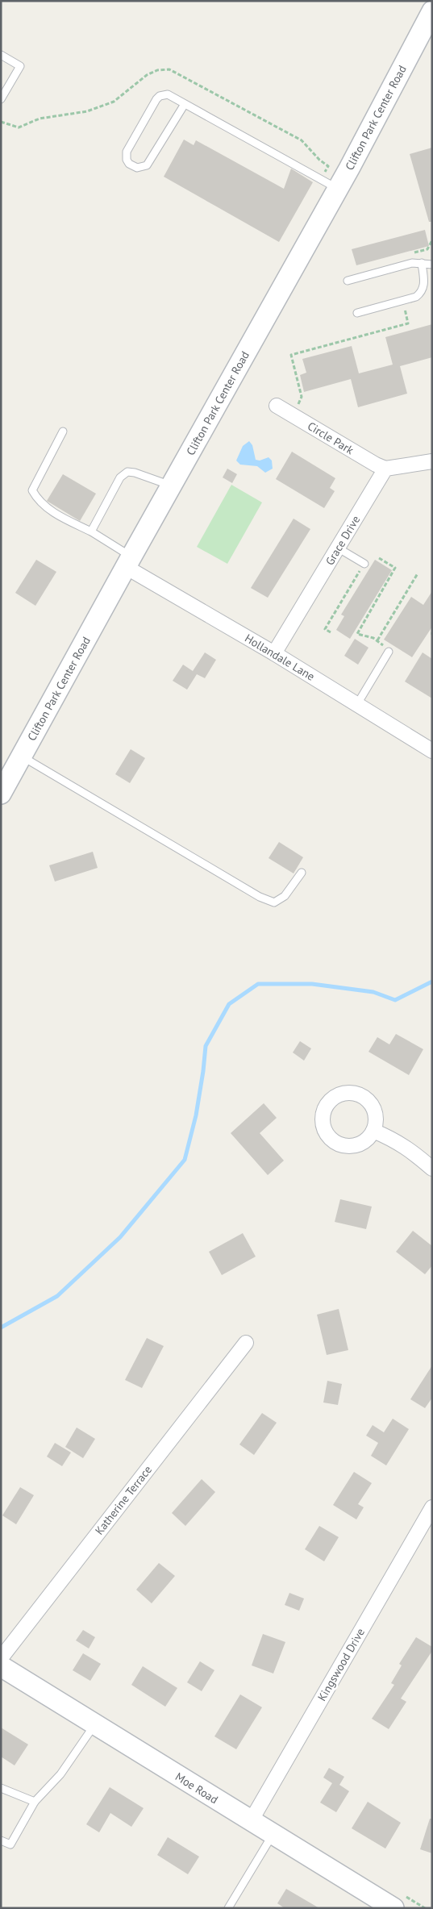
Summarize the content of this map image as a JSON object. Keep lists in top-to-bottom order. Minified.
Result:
{"streets":{"street":["Clifton Park Center Road","Circle Park","Grace Drive","Hollandale Lane","Katherine Terrace","Kingswood Drive","Moe Road"]},"crossings":[["Clifton Park Center Road","Hollandale Lane"],["Circle Park","Grace Drive"],["Grace Drive","Hollandale Lane"],["Kingswood Drive","Moe Road"]]}
